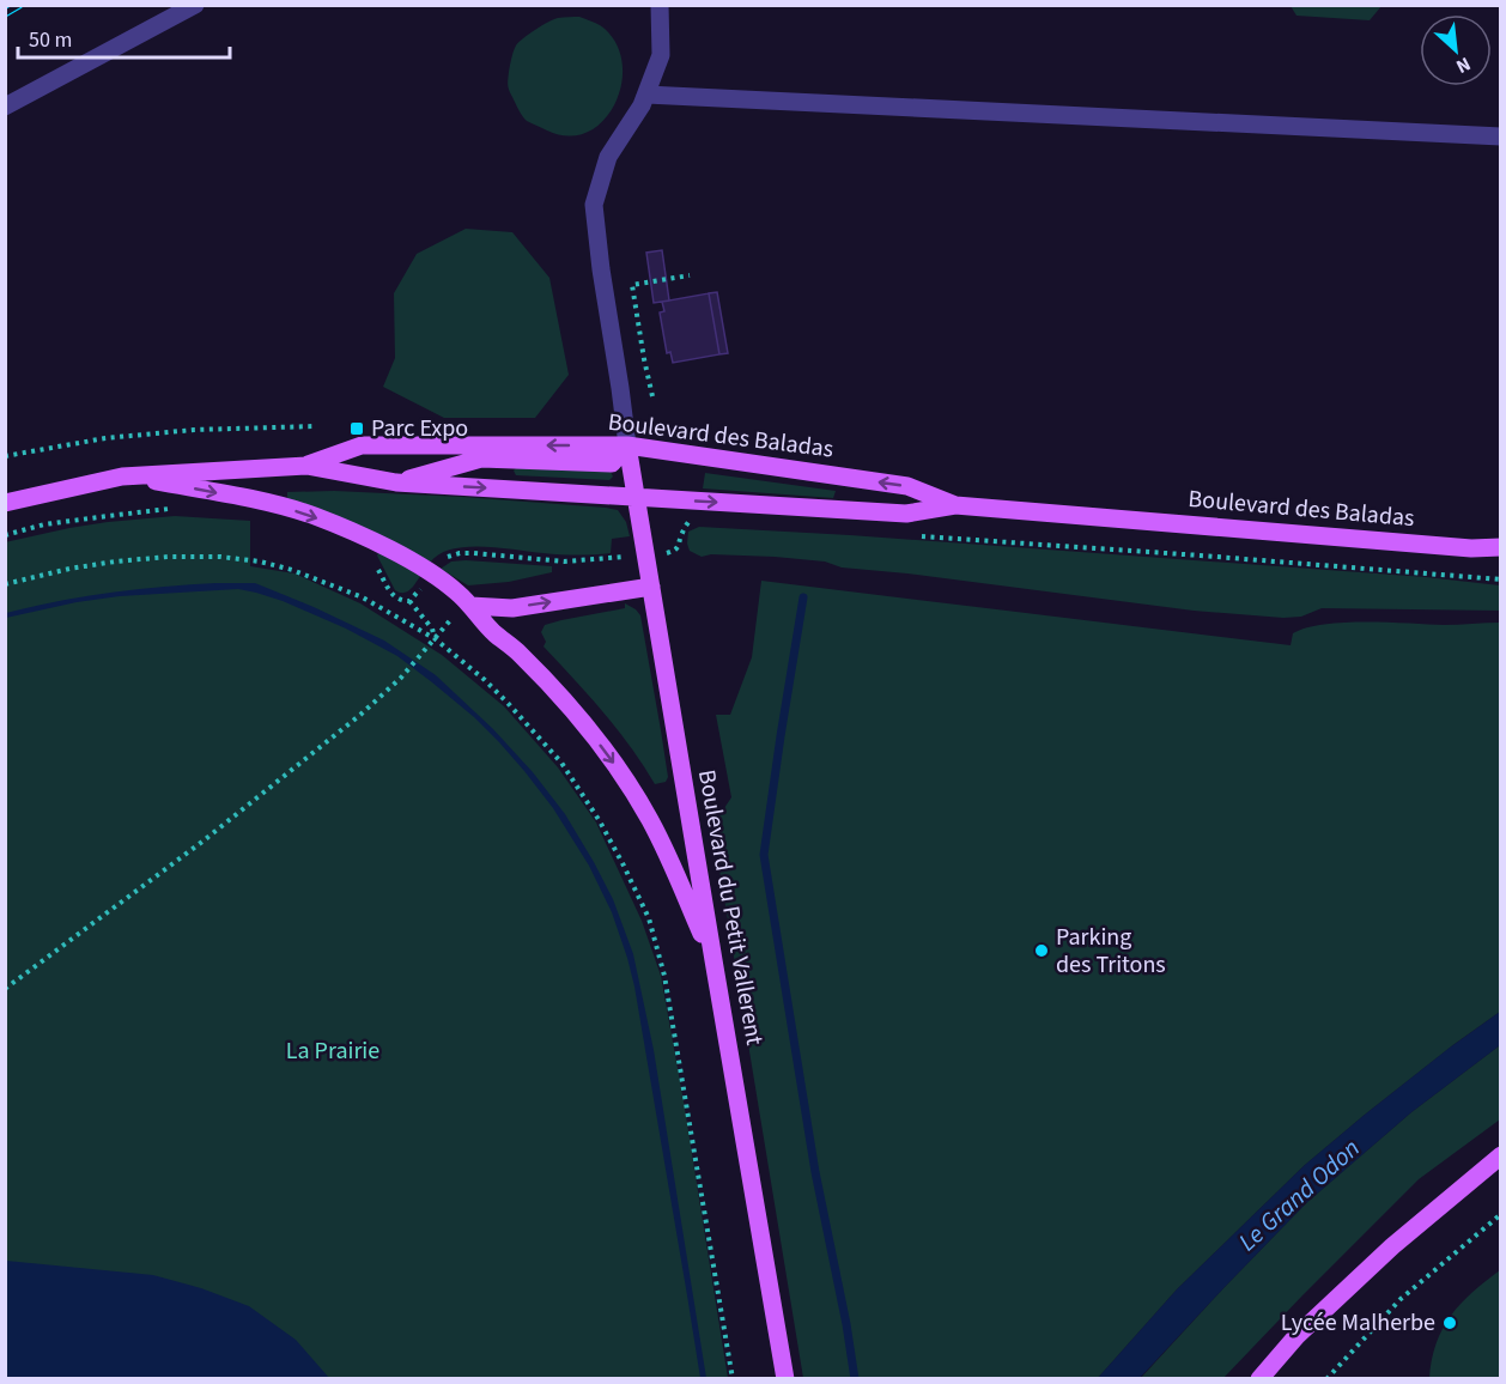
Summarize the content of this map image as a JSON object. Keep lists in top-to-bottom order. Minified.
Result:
{"streets":{"main road":["Boulevard des Baladas","Boulevard du Petit Vallerent"]},"crossings":[["Boulevard des Baladas","Boulevard du Petit Vallerent"]],"water":["Le Grand Odon"],"parks":["La Prairie"],"places":{"transit":["Parc Expo"],"other":["Parking des Tritons","Lycée Malherbe"]},"scale_bar":"50 m","north":"bottom right"}
